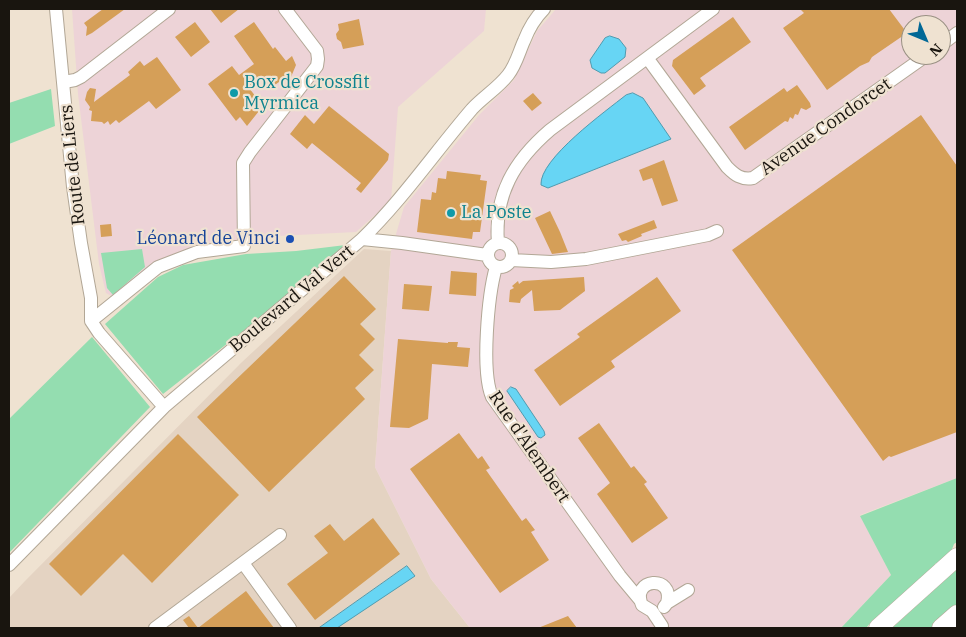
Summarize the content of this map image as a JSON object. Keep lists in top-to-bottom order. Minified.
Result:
{"streets":{"street":["Avenue Condorcet","Route de Liers","Boulevard Val Vert","Rue d'Alembert"]},"places":["Box de Crossfit Myrmica","La Poste","Léonard de Vinci"],"north":"bottom right"}
